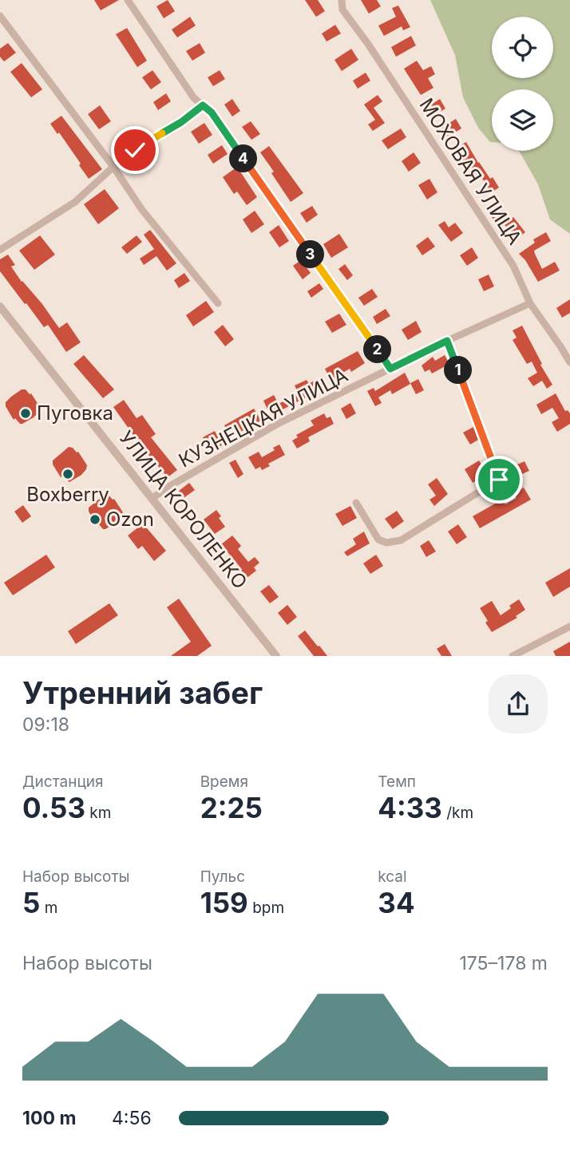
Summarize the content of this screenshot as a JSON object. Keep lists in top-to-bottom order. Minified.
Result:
{"streets":{"street":["МОХОВАЯ УЛИЦА","КУЗНЕЦКАЯ УЛИЦА","УЛИЦА КОРОЛЕНКО"]},"crossings":[["МОХОВАЯ УЛИЦА","КУЗНЕЦКАЯ УЛИЦА"],["КУЗНЕЦКАЯ УЛИЦА","УЛИЦА КОРОЛЕНКО"]],"places":["Пуговка","Boxberry","Ozon"],"page":{"pins":["4","3","2","1"],"heading":["Утренний забег","09:18"],"stats":[["Дистанция","0.53 km"],["Время","2:25"],["Темп","4:33 /km"],["Набор высоты","5 m"],["Пульс","159 bpm"],["kcal","34"]],"chart":["Набор высоты","175–178 m"],"list":[{"name":"100 m","note":"4:56"}]}}
